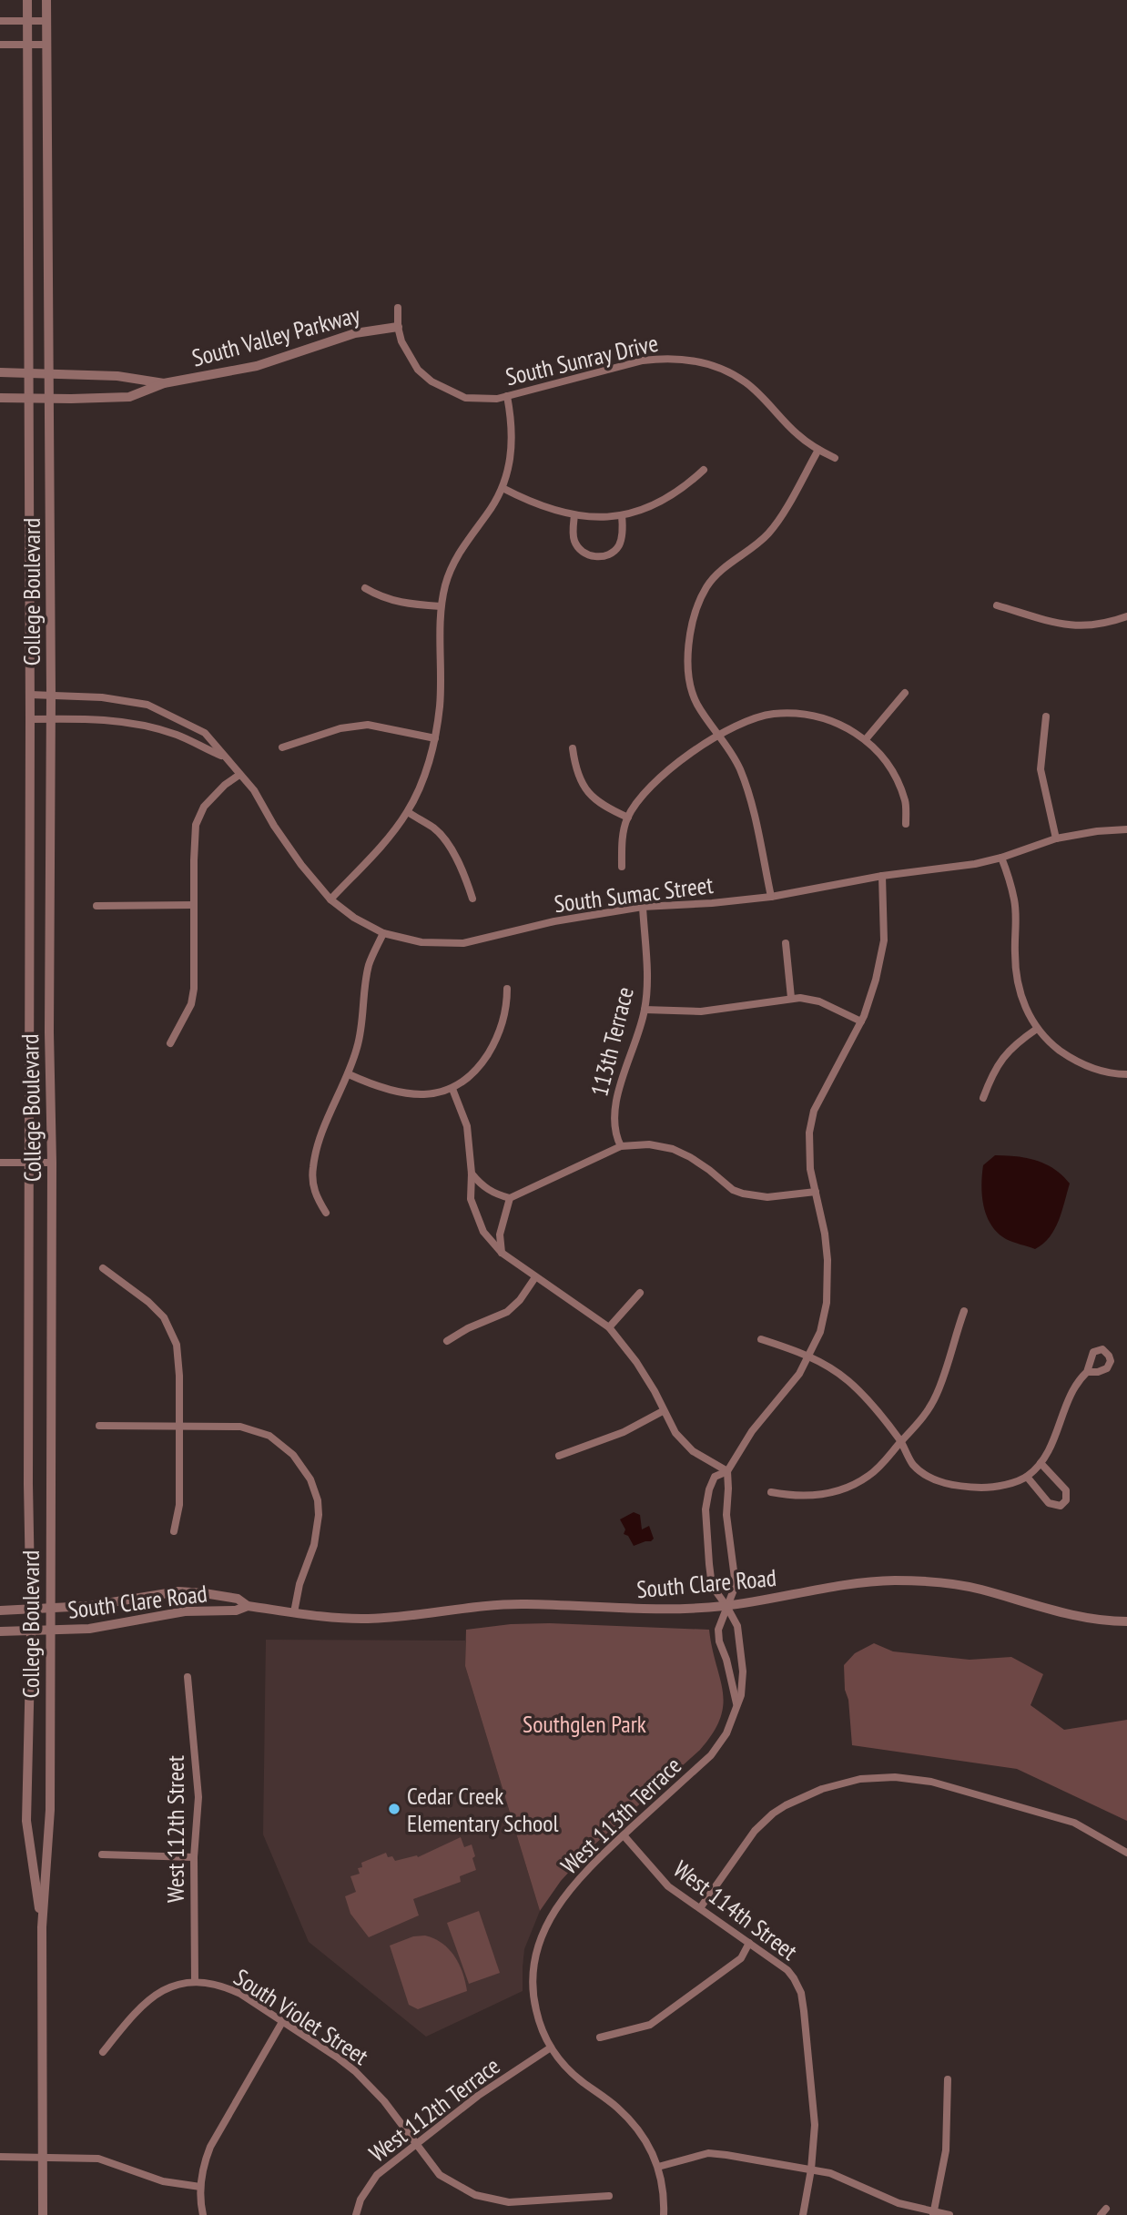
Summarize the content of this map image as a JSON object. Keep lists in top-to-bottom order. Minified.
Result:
{"streets":{"street":["South Valley Parkway","South Sunray Drive","College Boulevard","South Sumac Street","113th Terrace","South Clare Road","West 113th Terrace","West 112th Street","West 114th Street","South Violet Street","West 112th Terrace"]},"crossings":[["South Valley Parkway","South Sunray Drive"],["South Valley Parkway","College Boulevard"],["College Boulevard","South Sumac Street"],["College Boulevard","South Clare Road"],["South Sumac Street","113th Terrace"],["South Clare Road","West 113th Terrace"],["West 113th Terrace","West 114th Street"],["West 113th Terrace","West 112th Terrace"],["West 112th Street","South Violet Street"],["South Violet Street","West 112th Terrace"]],"parks":["Southglen Park"],"places":["Cedar Creek Elementary School"]}
